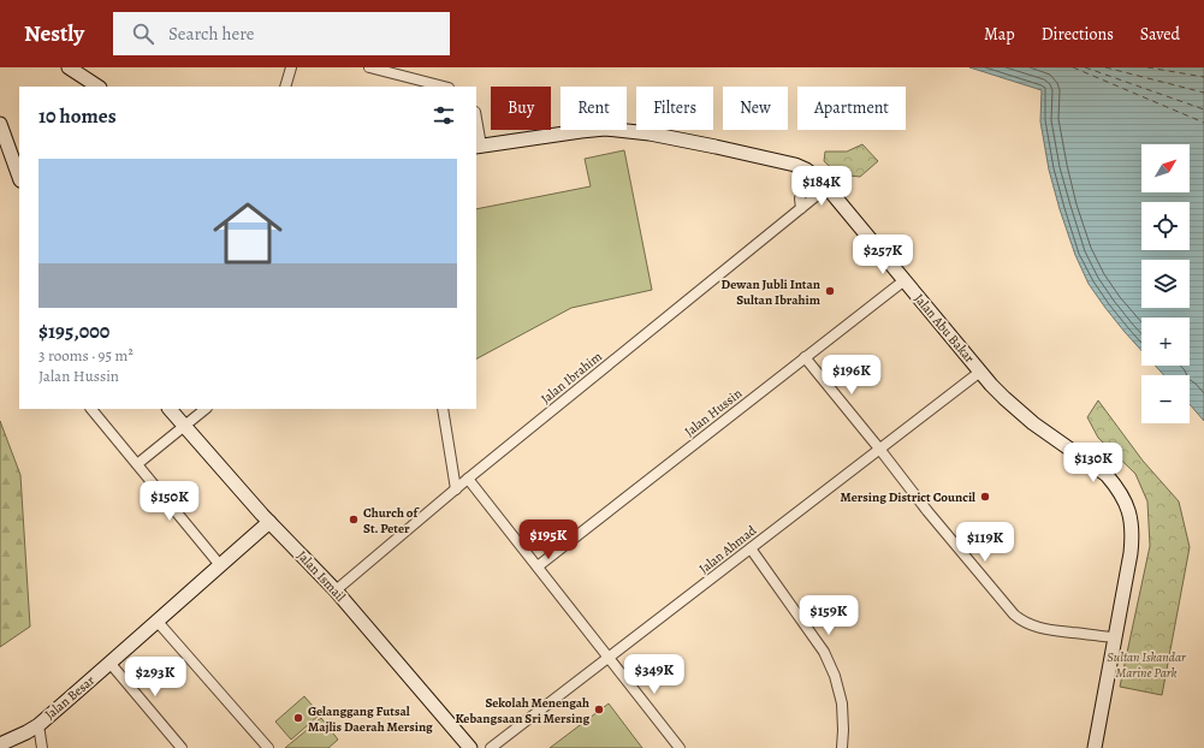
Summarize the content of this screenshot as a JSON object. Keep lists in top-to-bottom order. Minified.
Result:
{"streets":{"street":["Jalan Abu Bakar","Jalan Ibrahim","Jalan Hussin","Jalan Ahmad","Jalan Ismail","Jalan Besar"]},"crossings":[["Jalan Abu Bakar","Jalan Ibrahim"],["Jalan Abu Bakar","Jalan Hussin"],["Jalan Abu Bakar","Jalan Ahmad"],["Jalan Ibrahim","Jalan Ismail"],["Jalan Ismail","Jalan Besar"]],"parks":["Sultan Iskandar Marine Park"],"places":["Dewan Jubli Intan Sultan Ibrahim","Mersing District Council","Church of St. Peter","Sekolah Menengah Kebangsaan Sri Mersing","Gelanggang Futsal Majlis Daerah Mersing"],"north":"top right","page":{"header":"Nestly","search":"Search here","nav":["Map","Directions","Saved"],"chip":["Buy","Rent","Filters","New","Apartment"],"heading":"10 homes","map_buttons":["+","−"],"list":[{"name":"$195,000","note":"3 rooms · 95 m² · Jalan Hussin"}],"price":["$184K","$257K","$196K","$130K","$150K","$195K","$119K","$159K","$349K","$293K"]}}
